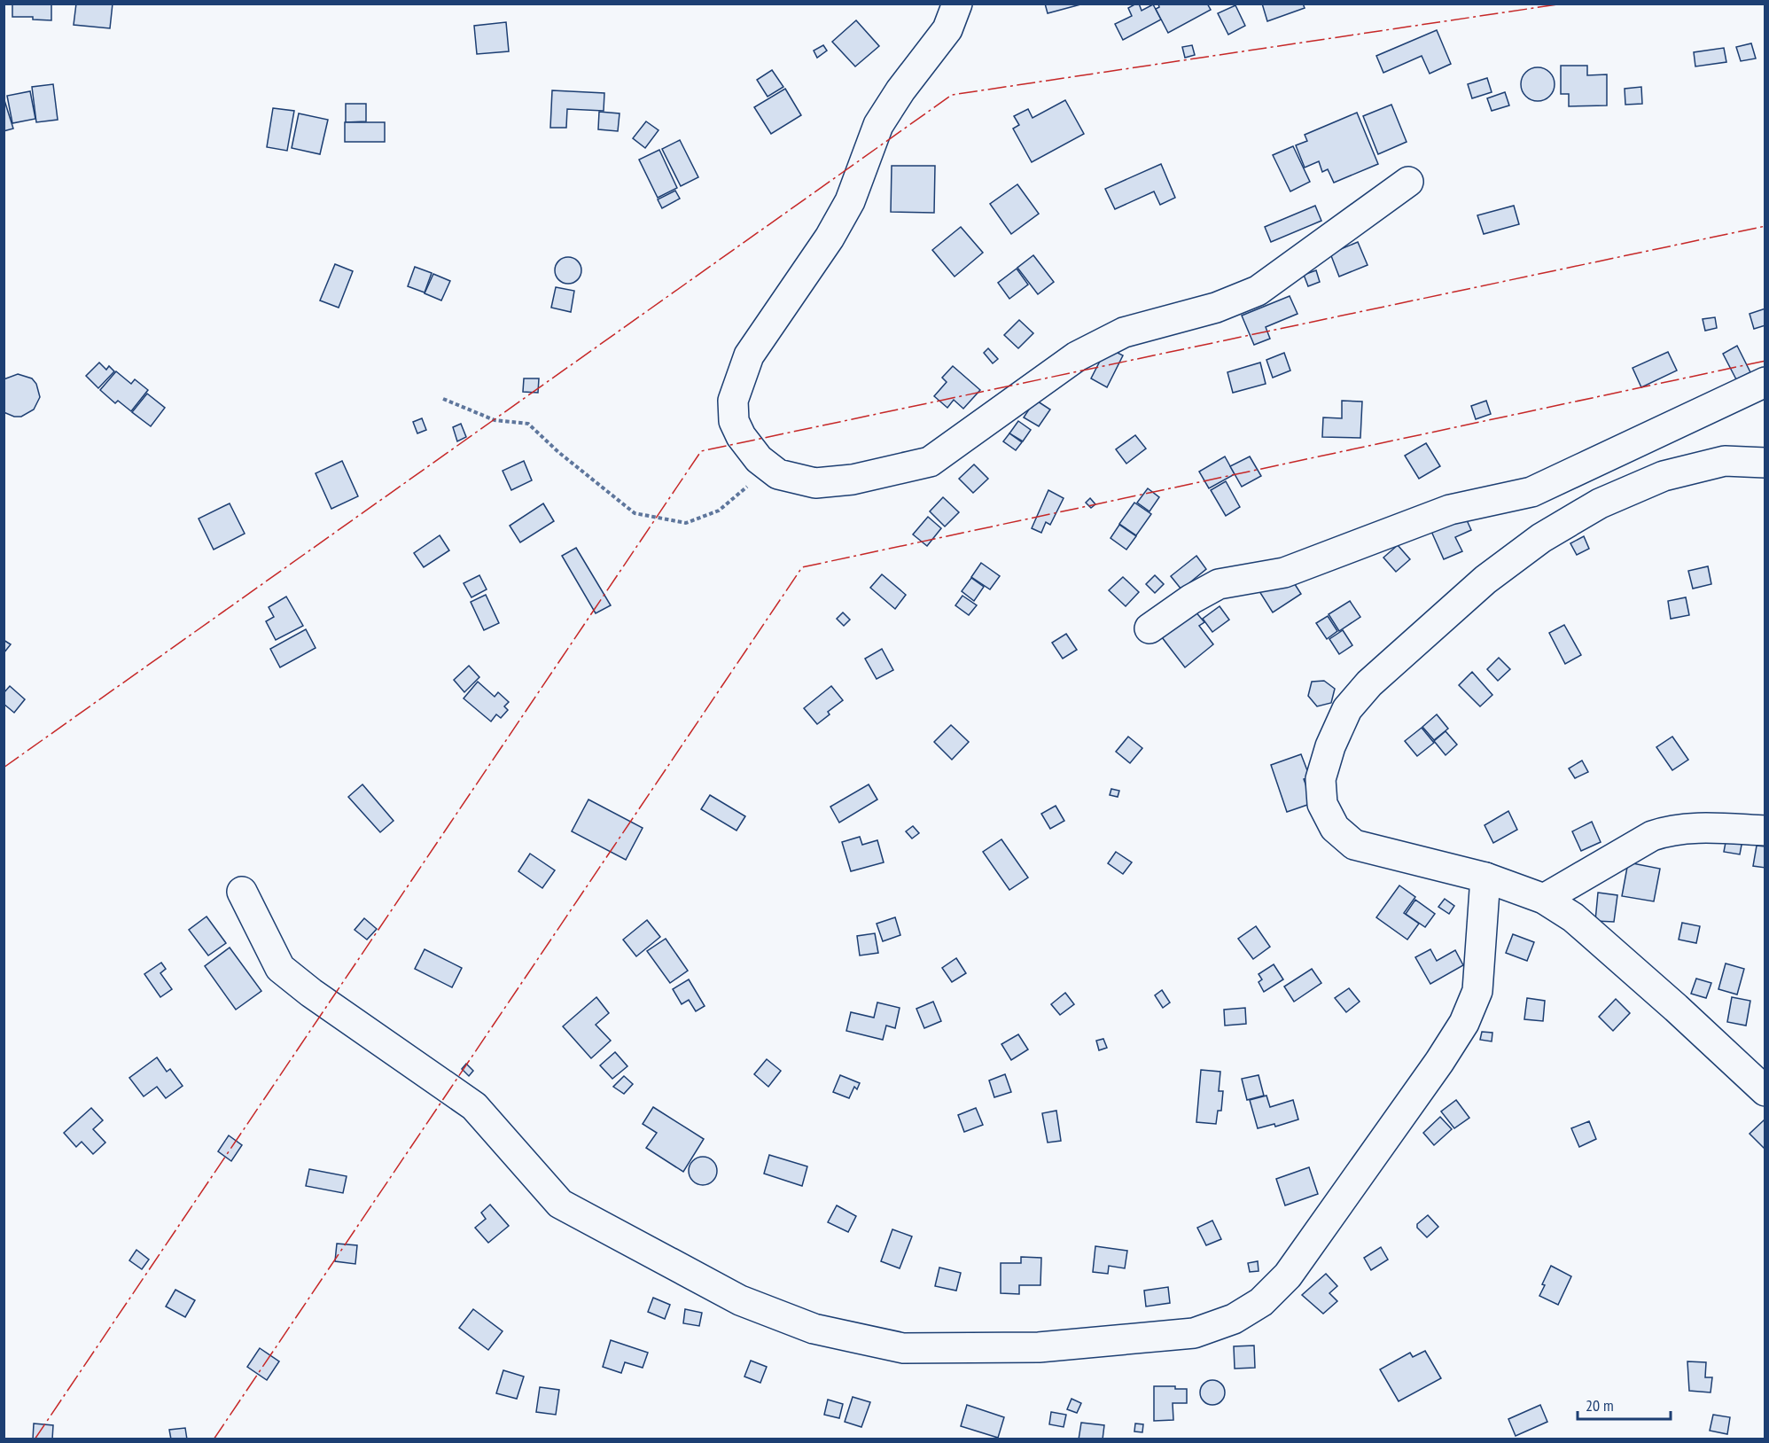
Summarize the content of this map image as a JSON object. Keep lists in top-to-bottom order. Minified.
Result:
{"scale_bar":"20 m"}
